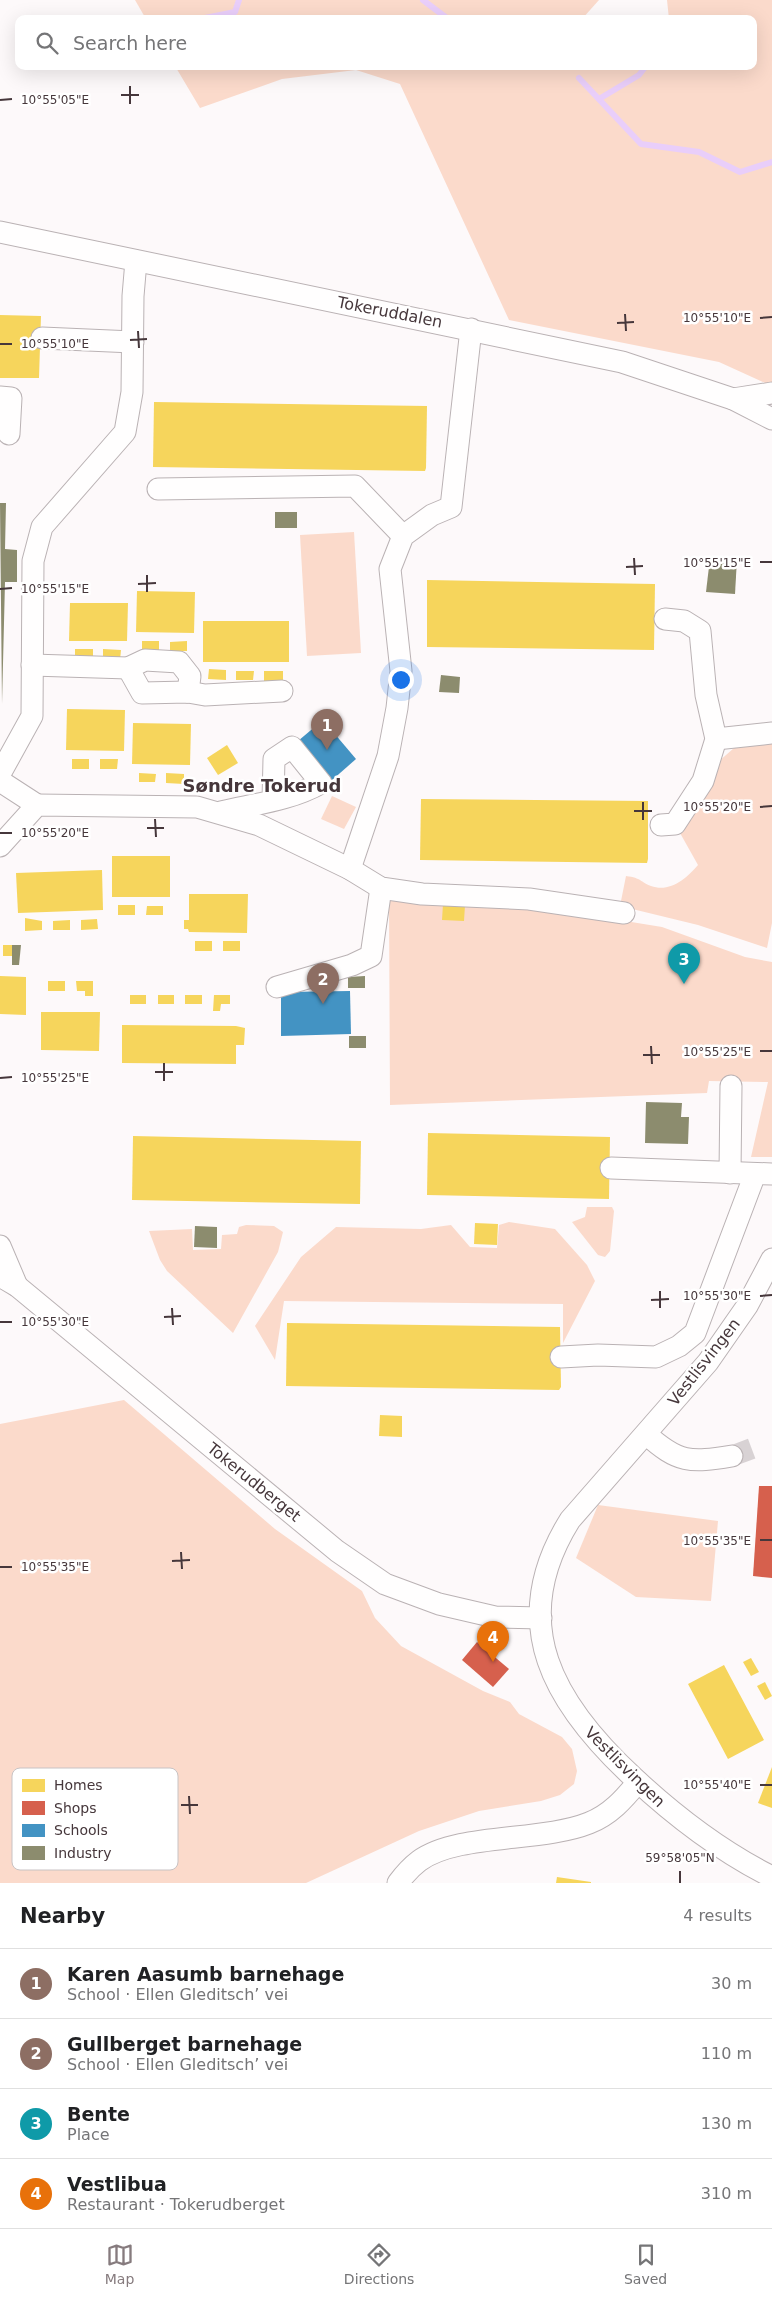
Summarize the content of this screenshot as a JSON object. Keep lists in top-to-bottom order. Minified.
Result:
{"streets":{"street":["Tokeruddalen","Vestlisvingen","Tokerudberget"]},"crossings":[["Vestlisvingen","Tokerudberget"]],"districts":["Søndre Tokerud"],"legend":["Homes","Shops","Schools","Industry"],"page":{"search":"Search here","pins":["1","3","2","4"],"heading":["Nearby","4 results"],"list":[{"mark":"1","name":"Karen Aasumb barnehage","note":"School · Ellen Gleditsch’ vei","value":"30 m"},{"mark":"2","name":"Gullberget barnehage","note":"School · Ellen Gleditsch’ vei","value":"110 m"},{"mark":"3","name":"Bente","note":"Place","value":"130 m"},{"mark":"4","name":"Vestlibua","note":"Restaurant · Tokerudberget","value":"310 m"}],"nav":["Map","Directions","Saved"]},"coordinates":["10°55'05\"E","10°55'10\"E","10°55'15\"E","10°55'20\"E","10°55'25\"E","10°55'30\"E","10°55'35\"E","10°55'40\"E","59°58'05\"N"]}
